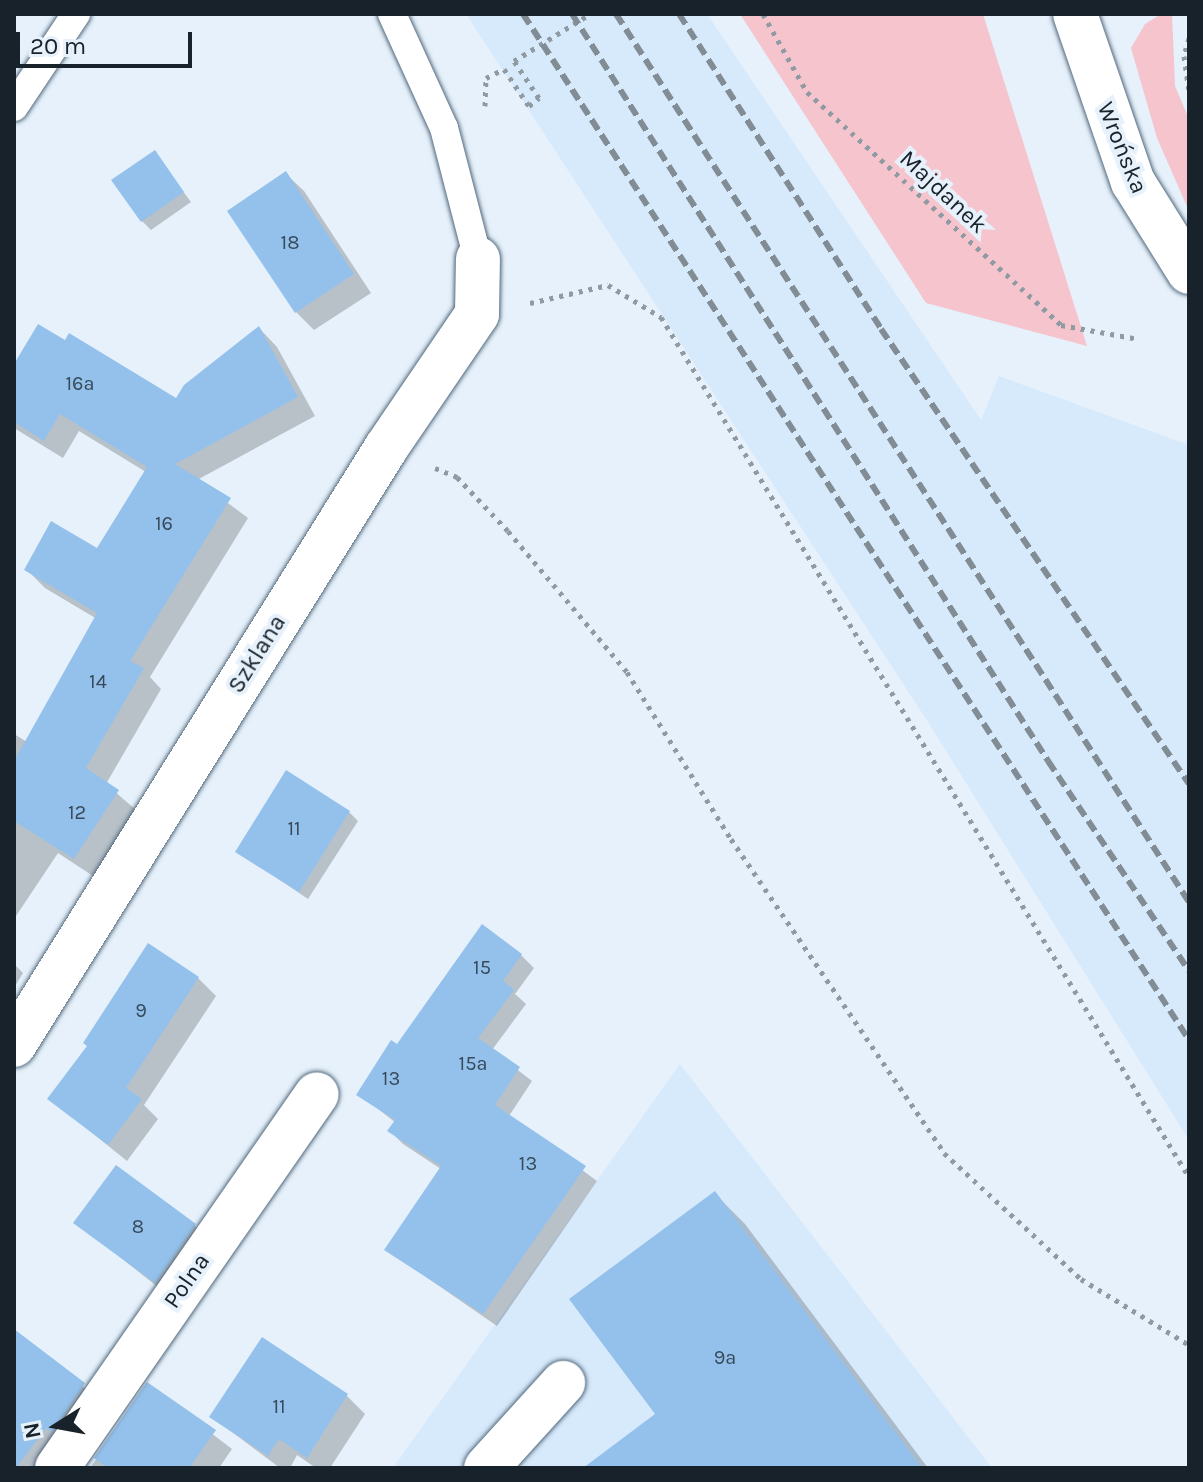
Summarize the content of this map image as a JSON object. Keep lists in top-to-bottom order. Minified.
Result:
{"streets":{"street":["Wrońska","Szklana","Polna"],"path":["Majdanek"]},"house_numbers":["18","16a","16","14","12","11","15","9","15a","13","13","8","9a","11"],"scale_bar":"20 m","north":"left"}
